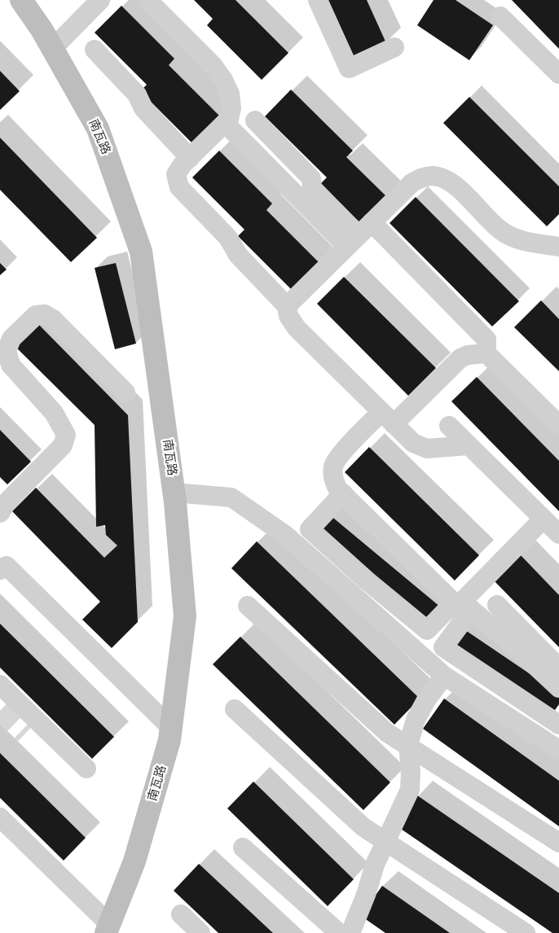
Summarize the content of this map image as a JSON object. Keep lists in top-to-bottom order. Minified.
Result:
{"streets":{"street":["南瓦路"]}}
